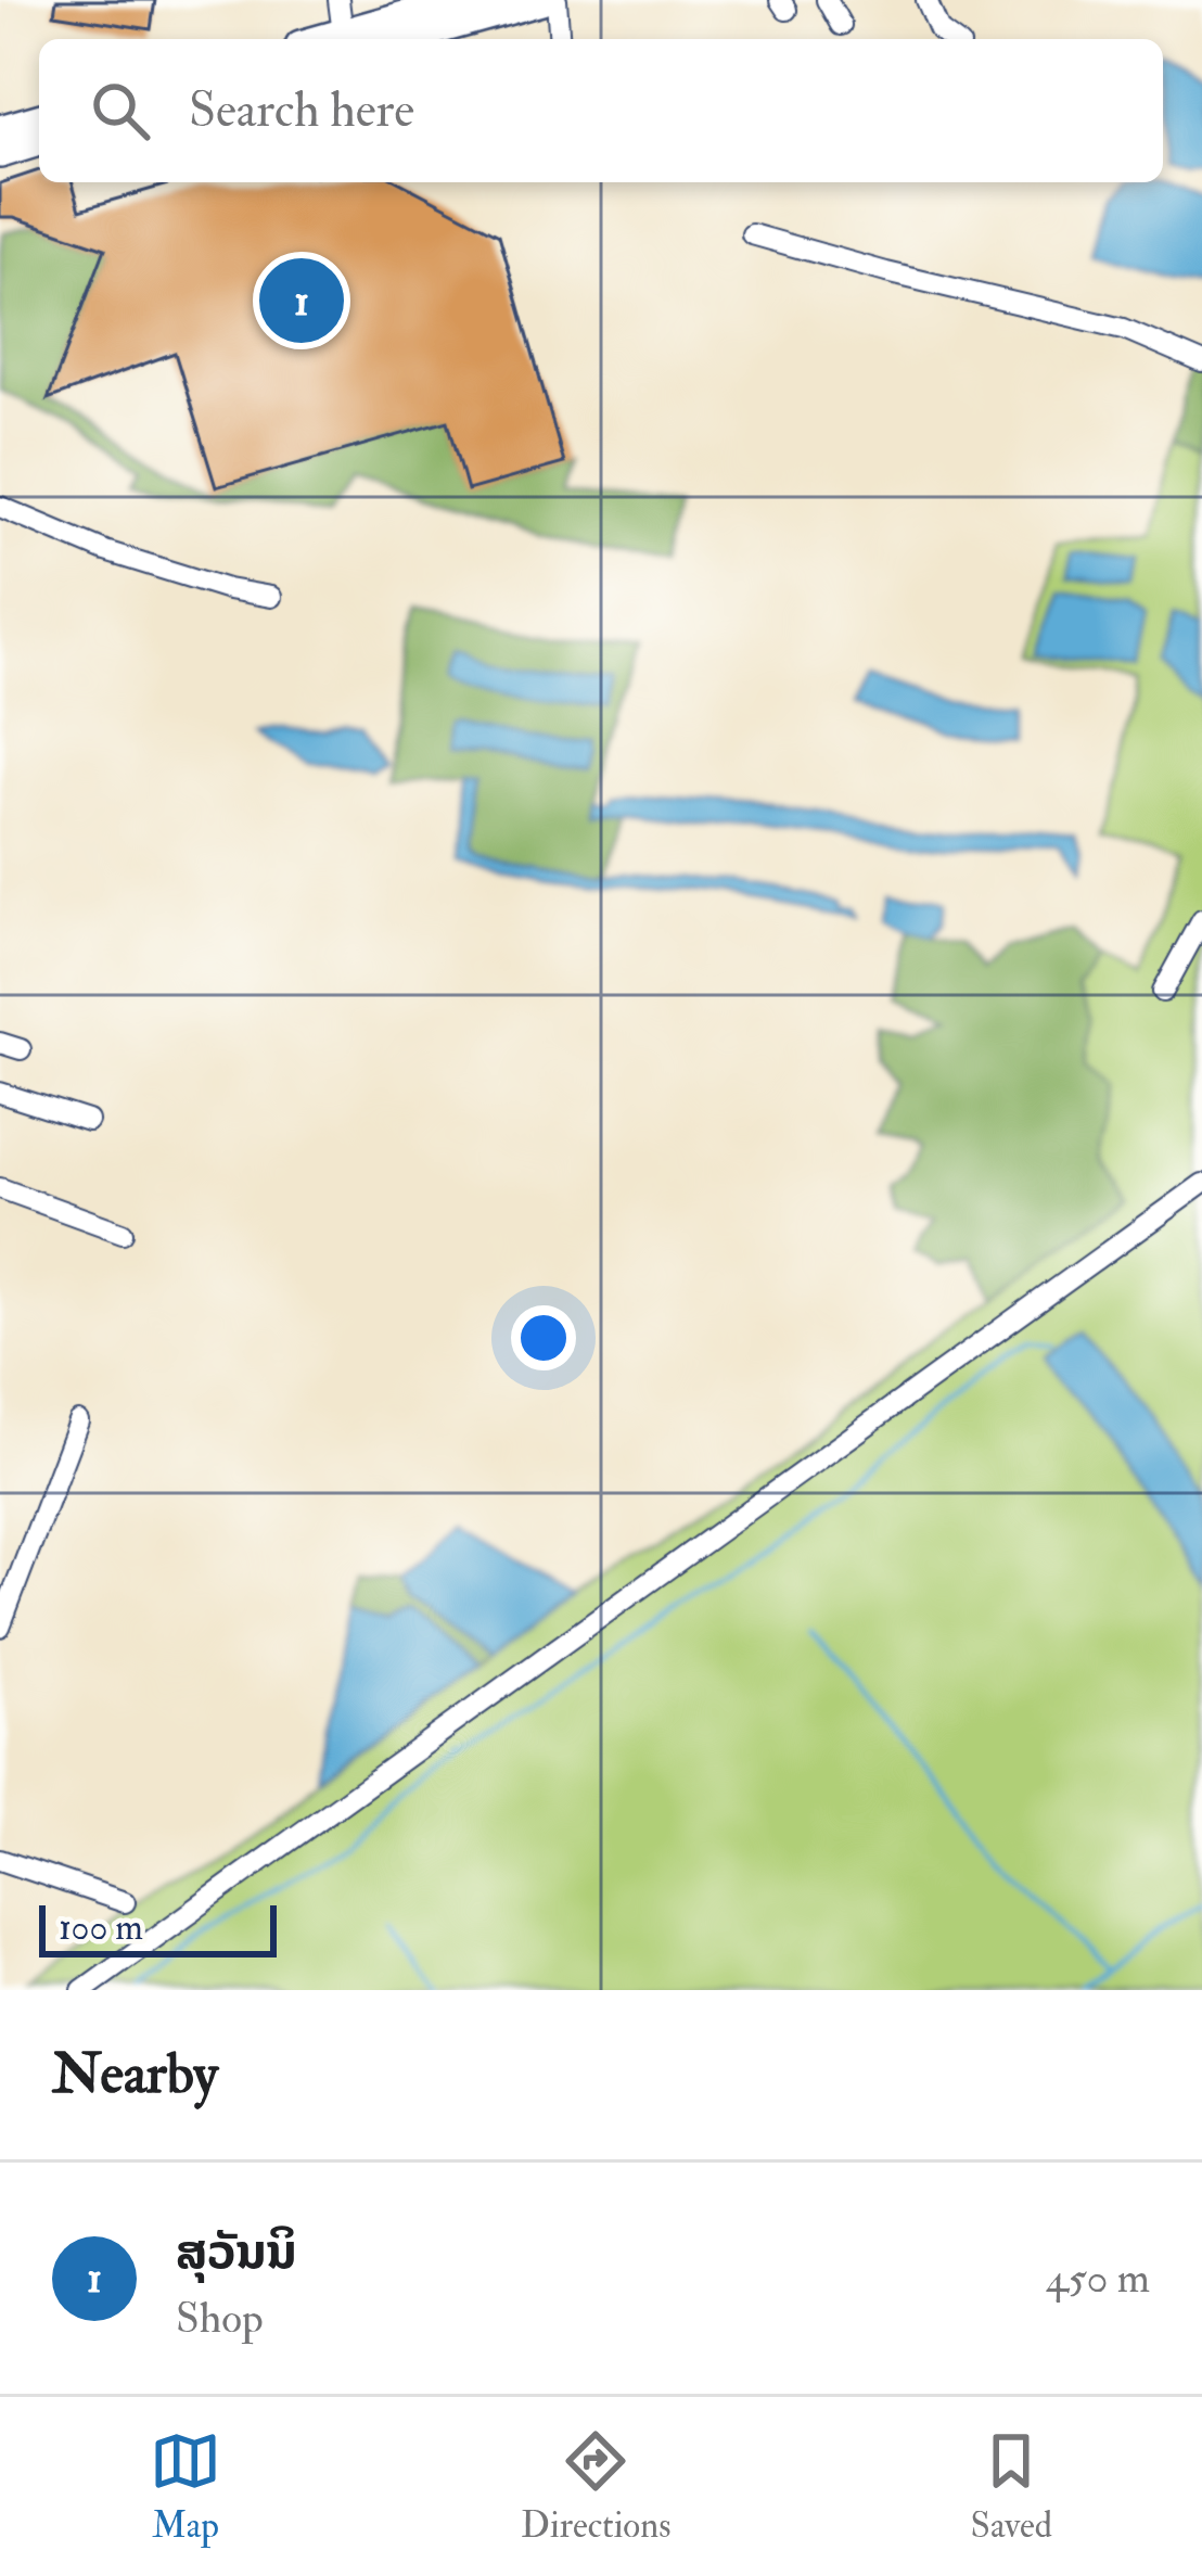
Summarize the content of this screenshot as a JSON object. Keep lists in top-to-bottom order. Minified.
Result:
{"scale_bar":"100 m","page":{"search":"Search here","pins":"1","scale":"100 m","heading":"Nearby","list":[{"mark":"1","name":"ສຸວັນນິ","note":"Shop","value":"450 m"}],"nav":["Map","Directions","Saved"]}}
